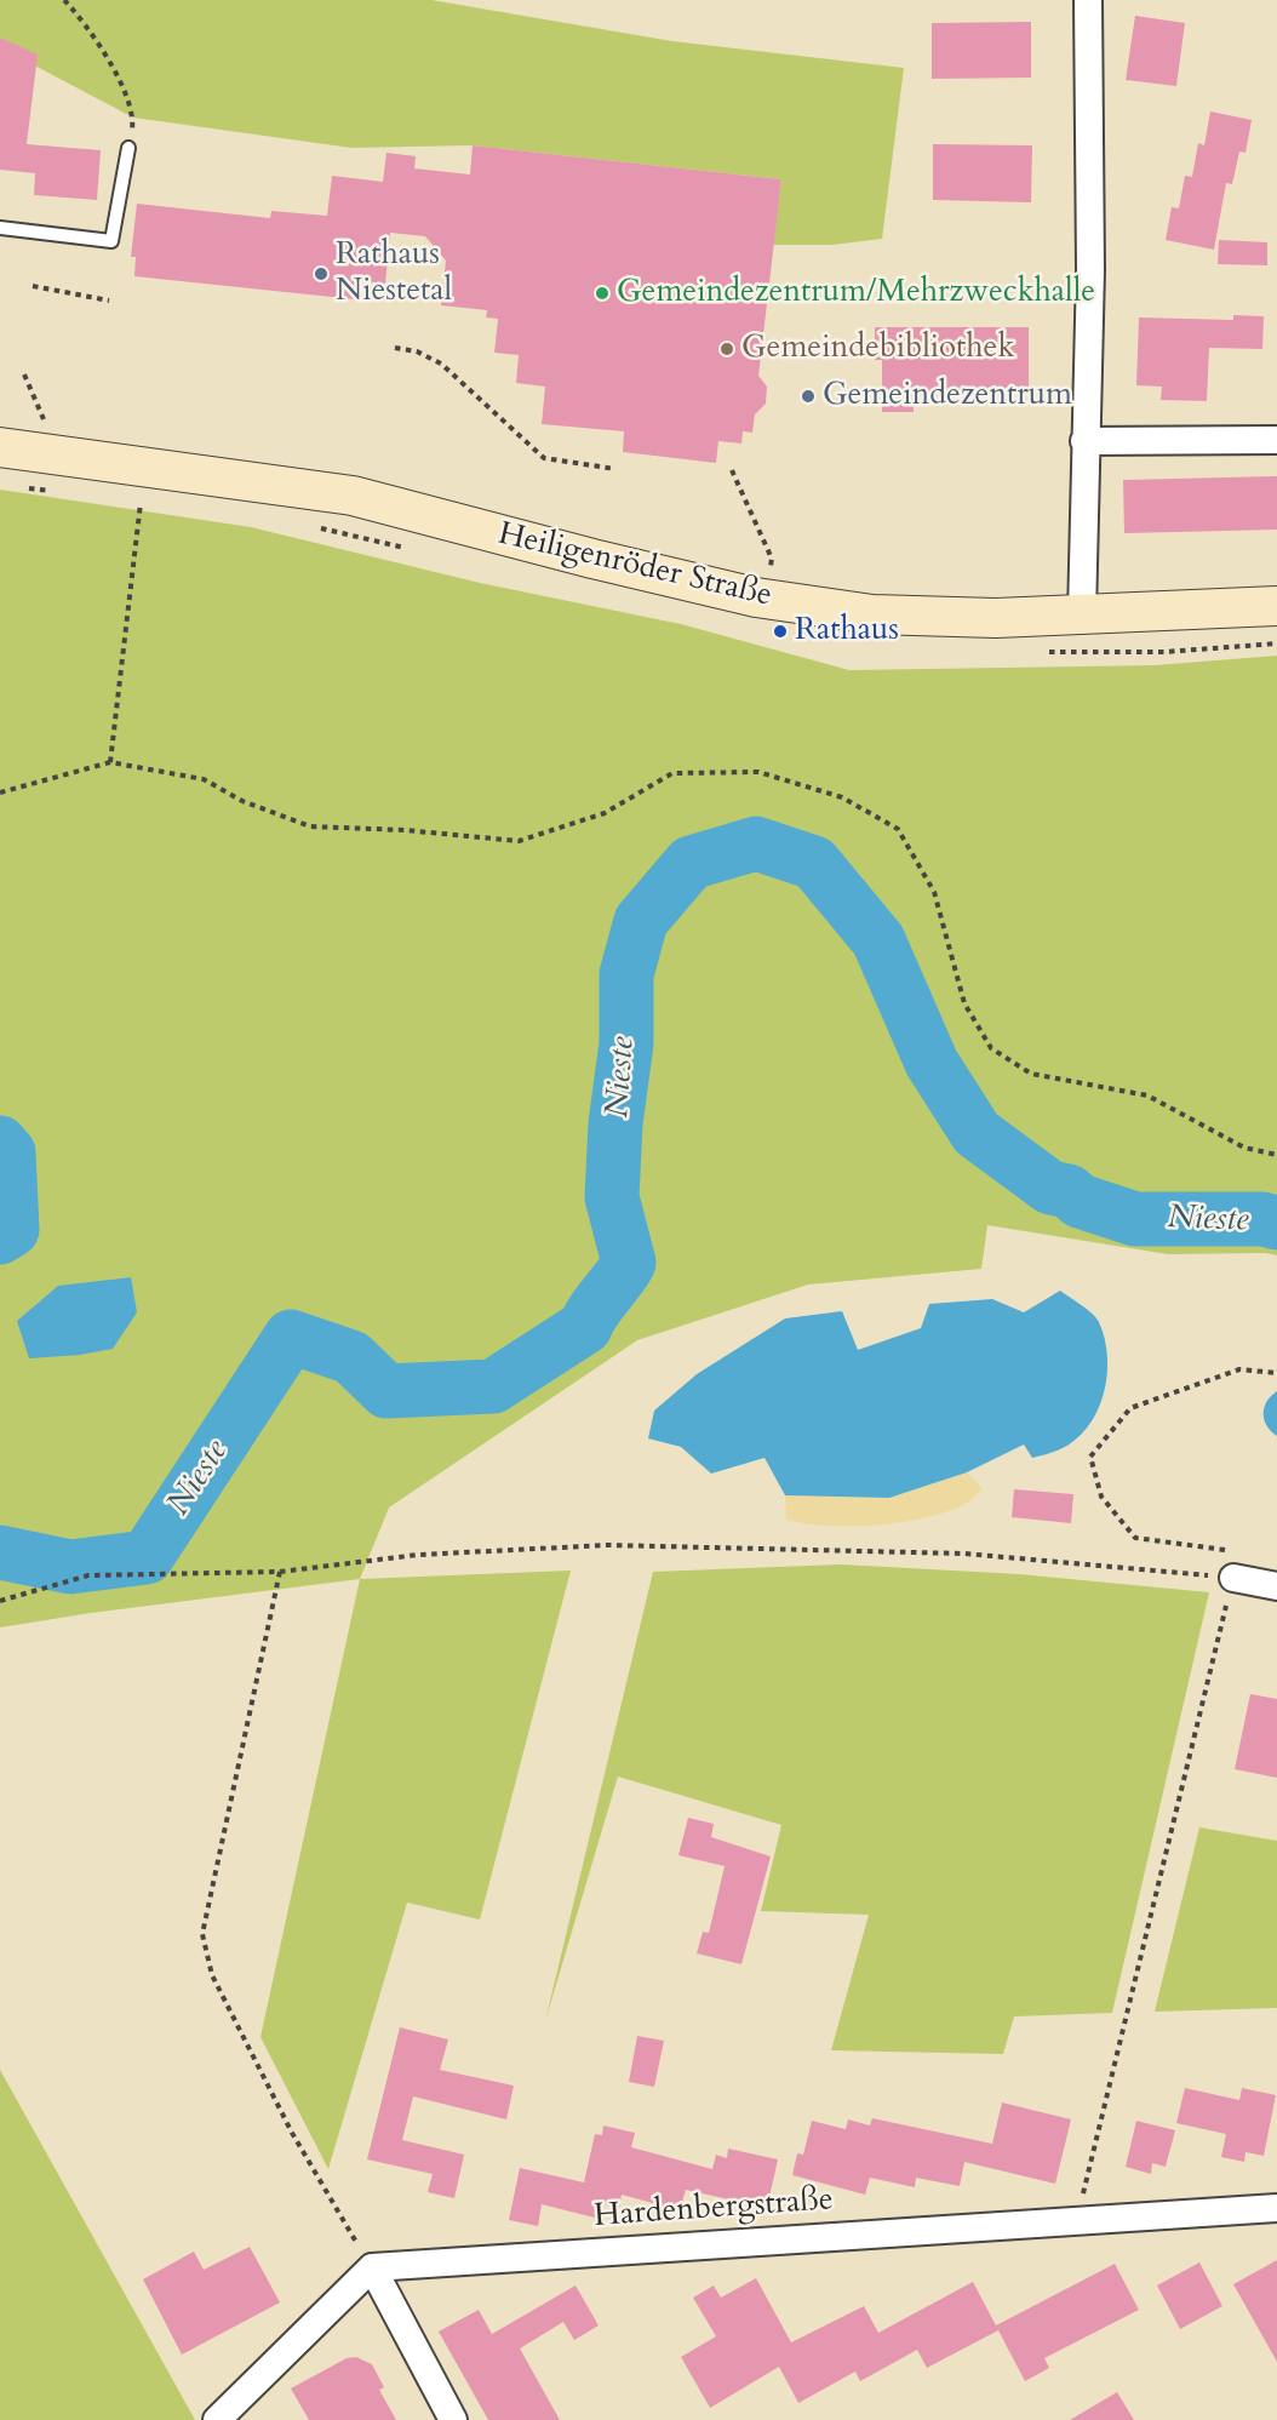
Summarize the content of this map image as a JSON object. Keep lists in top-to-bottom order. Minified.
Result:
{"streets":{"street":["Heiligenröder Straße","Hardenbergstraße"]},"water":["Nieste"],"places":["Rathaus Niestetal","Gemeindezentrum/Mehrzweckhalle","Gemeindebibliothek","Gemeindezentrum","Rathaus"]}
